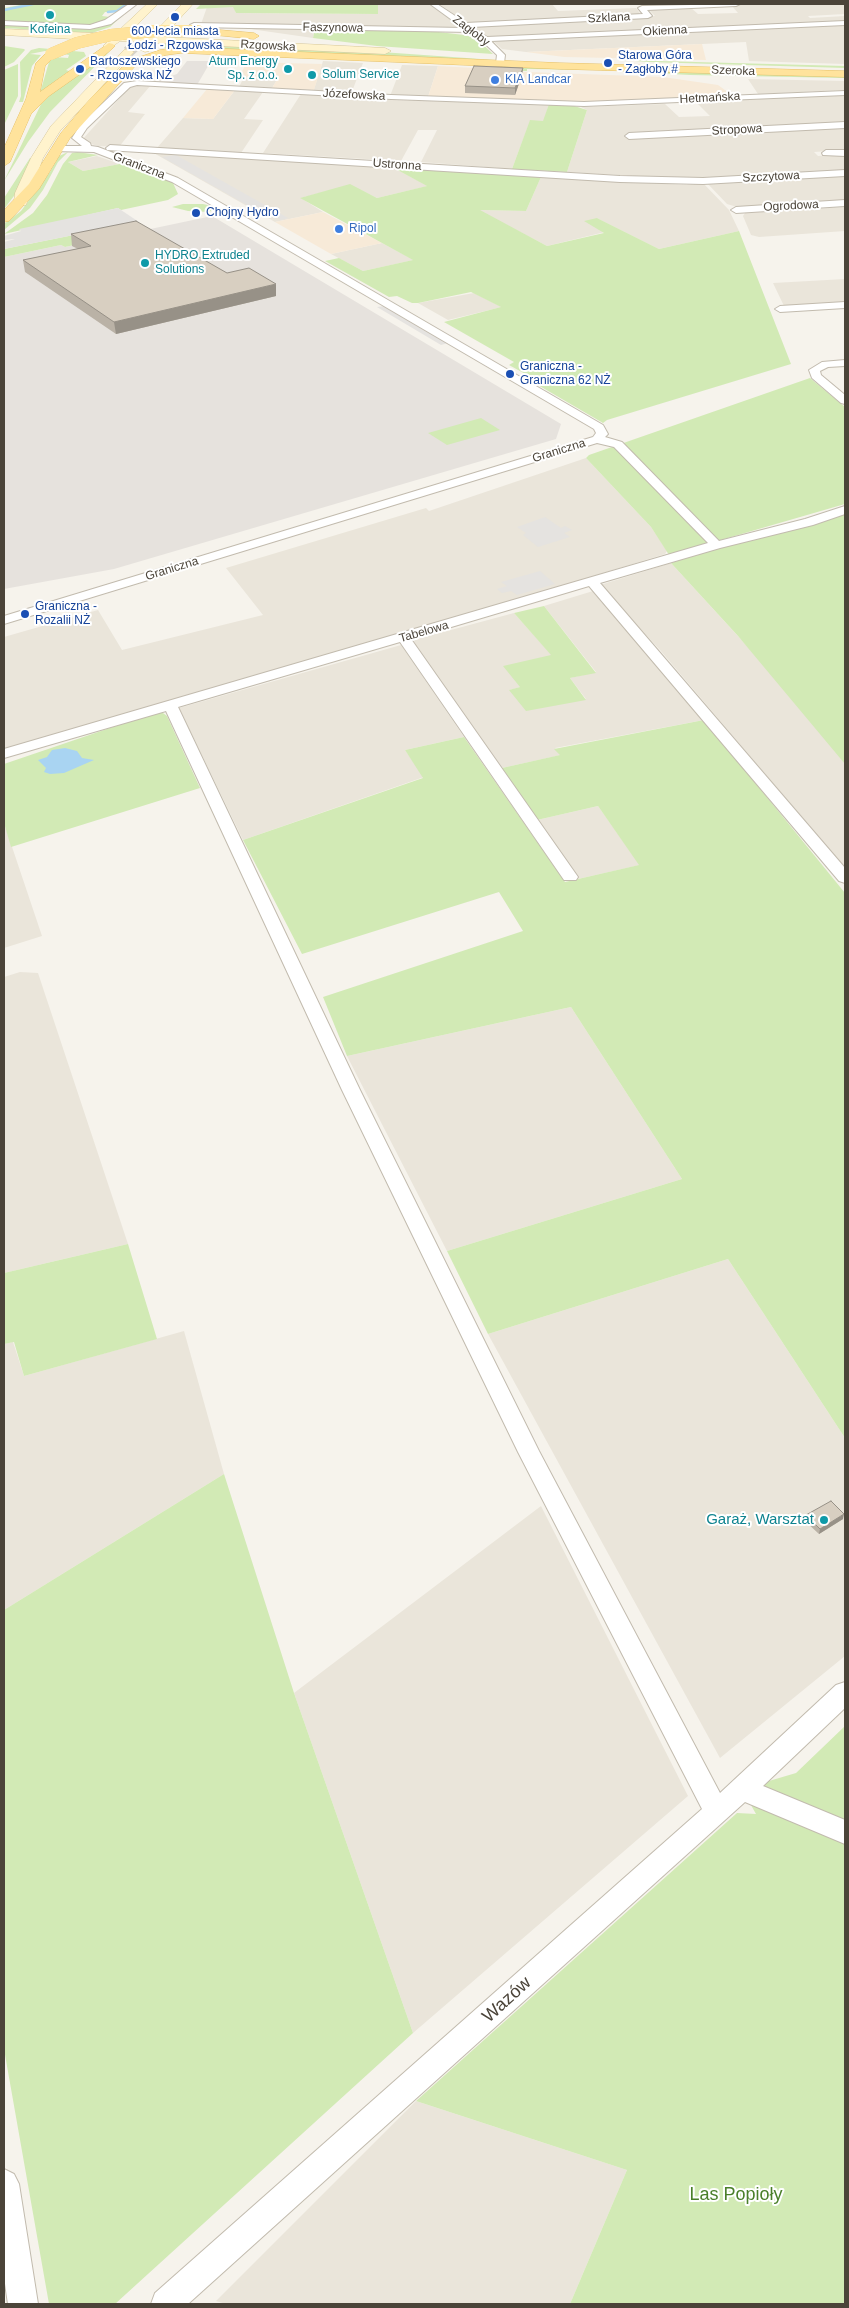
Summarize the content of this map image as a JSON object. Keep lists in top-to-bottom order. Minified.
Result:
{"streets":{"main road":["Rzgowska","Szeroka"],"street":["Szklana","Faszynowa","Zagłoby","Okienna","Józefowska","Hetmańska","Stropowa","Ustronna","Graniczna","Szczytowa","Ogrodowa","Tabelowa","Wazów"]},"crossings":[["Szklana","Zagłoby"],["Faszynowa","Zagłoby"],["Zagłoby","Okienna"],["Zagłoby","Rzgowska"],["Zagłoby","Szeroka"],["Rzgowska","Szeroka"],["Józefowska","Hetmańska"],["Józefowska","Ustronna"],["Józefowska","Graniczna"],["Ustronna","Graniczna"],["Ustronna","Szczytowa"]],"parks":["Las Popioły"],"places":["Kofeina","600-lecia miasta Łodzi - Rzgowska","Starowa Góra - Zagłoby #","Bartoszewskiego - Rzgowska NŻ","Atum Energy Sp. z o.o.","Solum Service","KIA Landcar","Chojny Hydro","Ripol","HYDRO Extruded Solutions","Graniczna - Graniczna 62 NŻ","Graniczna - Rozalii NŻ","Garaż, Warsztat"]}
